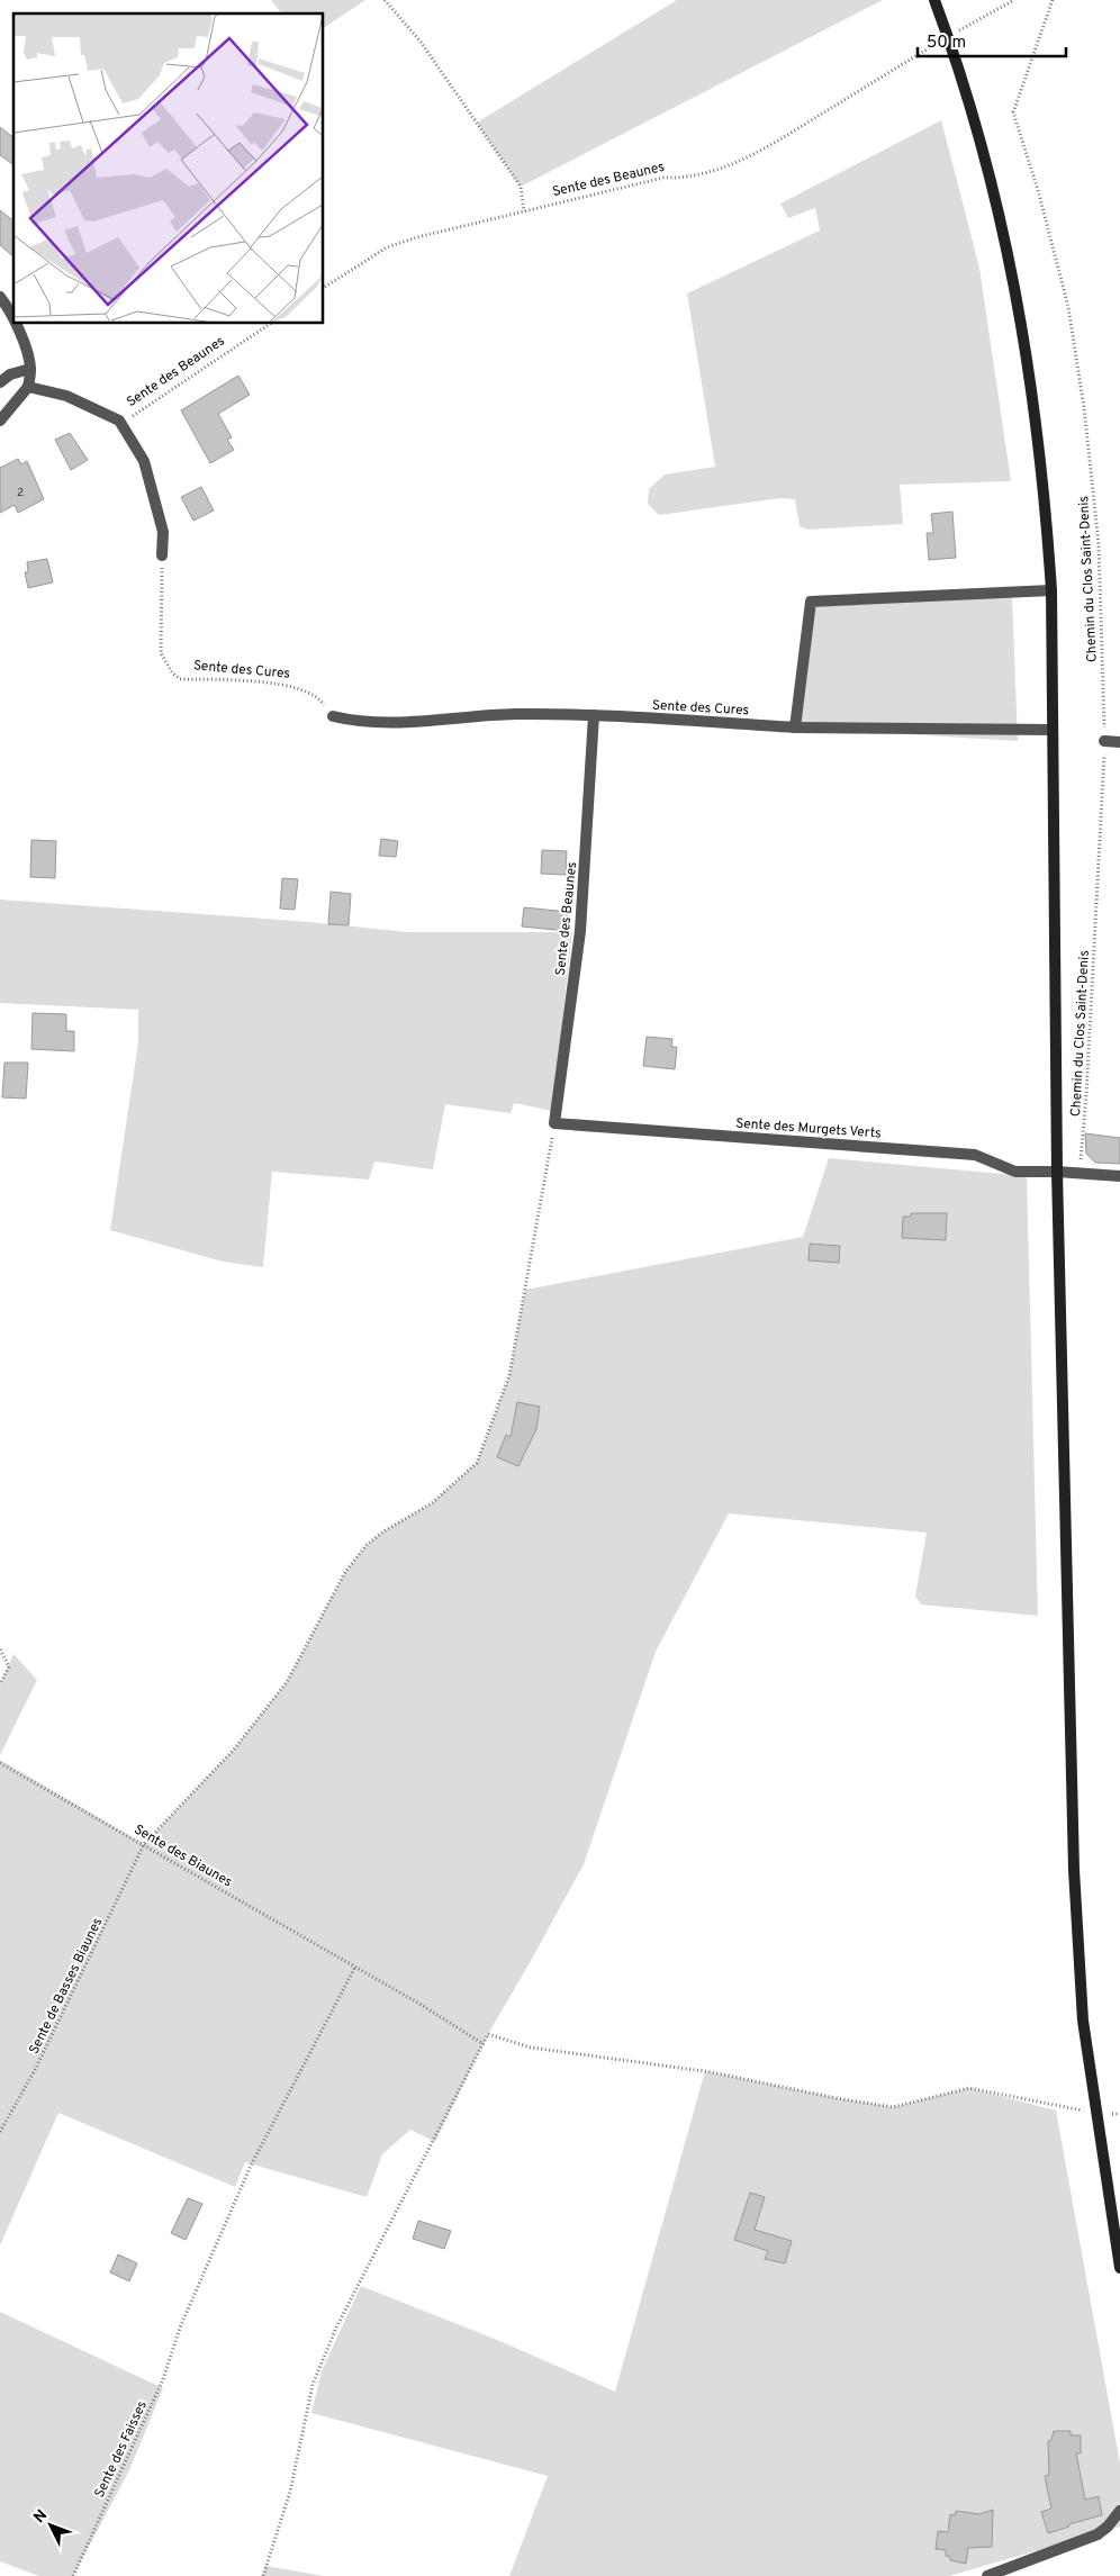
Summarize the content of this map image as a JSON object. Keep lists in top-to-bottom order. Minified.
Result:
{"streets":{"street":["Sente des Beaunes","Sente des Cures","Sente des Murgets Verts"],"path":["Chemin du Clos Saint-Denis","Sente des Biaunes","Sente de Basses Biaunes","Sente des Faisses"]},"crossings":[["Sente des Beaunes","Sente des Cures"],["Sente des Beaunes","Sente des Murgets Verts"],["Sente des Beaunes","Sente de Basses Biaunes"],["Chemin du Clos Saint-Denis","Sente des Murgets Verts"],["Sente des Murgets Verts","Sente de Basses Biaunes"],["Sente des Biaunes","Sente de Basses Biaunes"],["Sente des Biaunes","Sente des Faisses"]],"house_numbers":["2"],"scale_bar":"50 m","north":"top left"}
